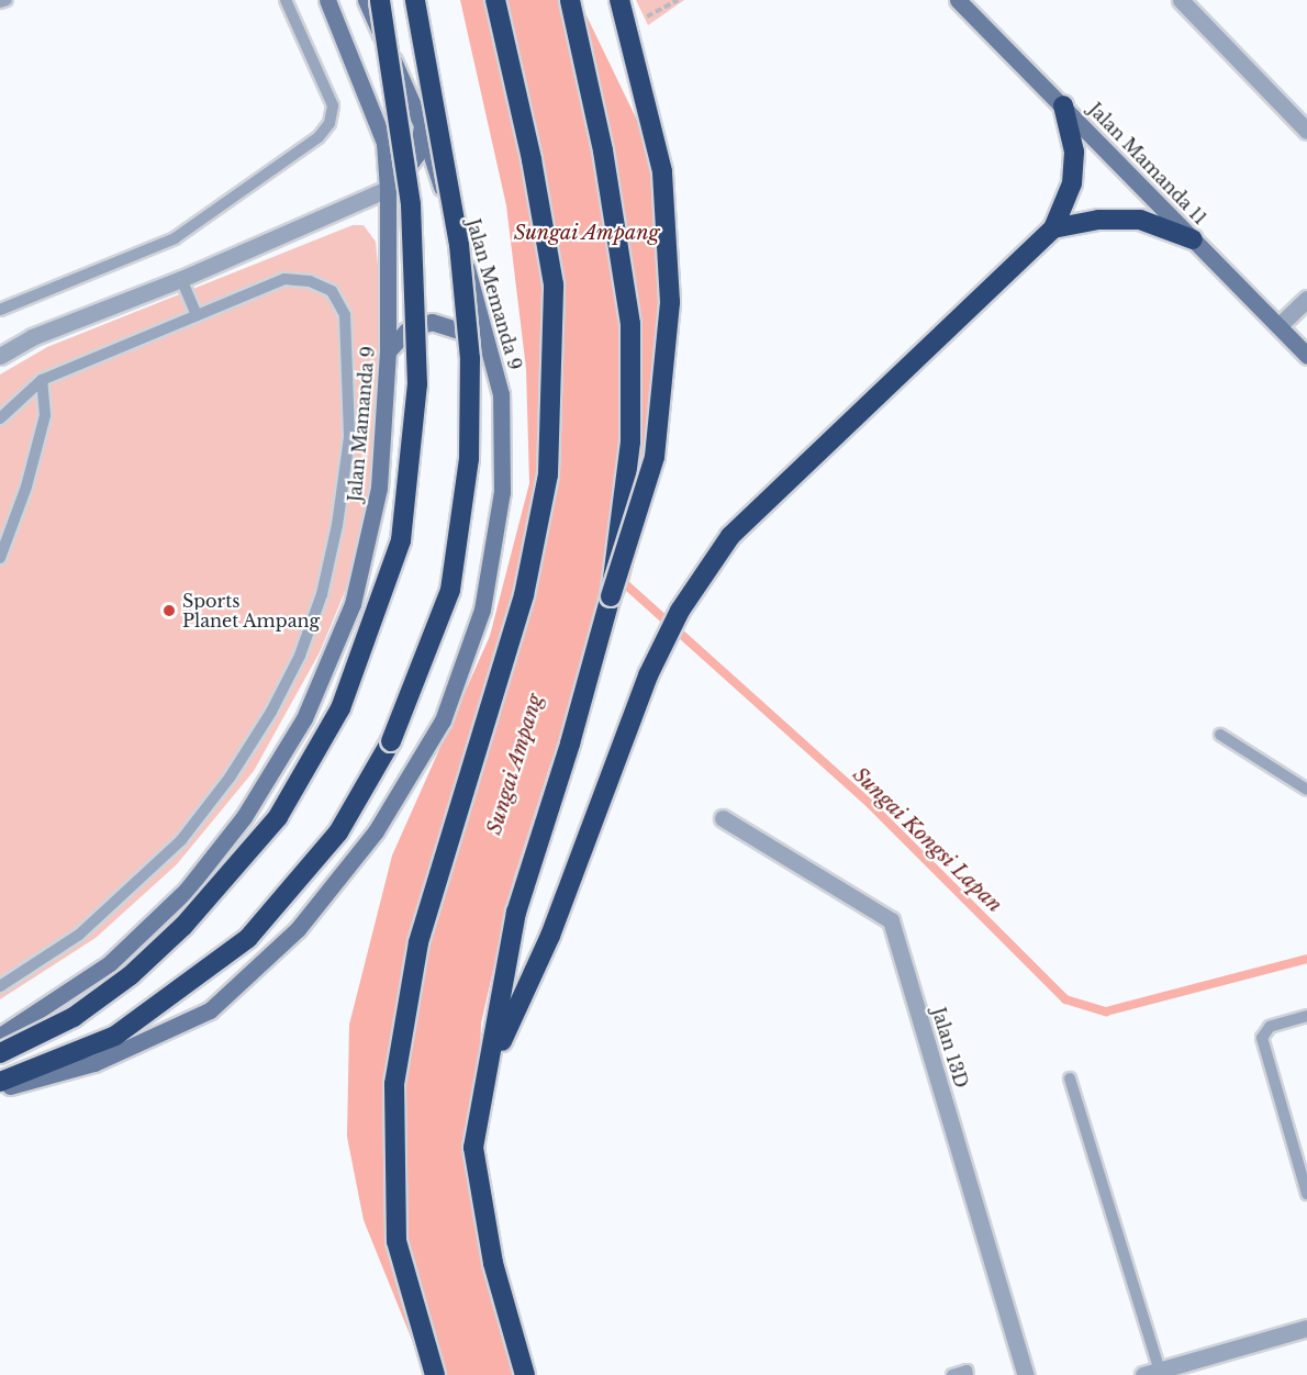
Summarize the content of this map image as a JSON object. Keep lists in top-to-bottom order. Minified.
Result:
{"streets":{"street":["Jalan Mamanda 11","Jalan Memanda 9","Jalan Mamanda 9","Jalan 13D"]},"water":["Sungai Ampang","Sungai Kongsi Lapan"],"places":["Sports Planet Ampang"]}
